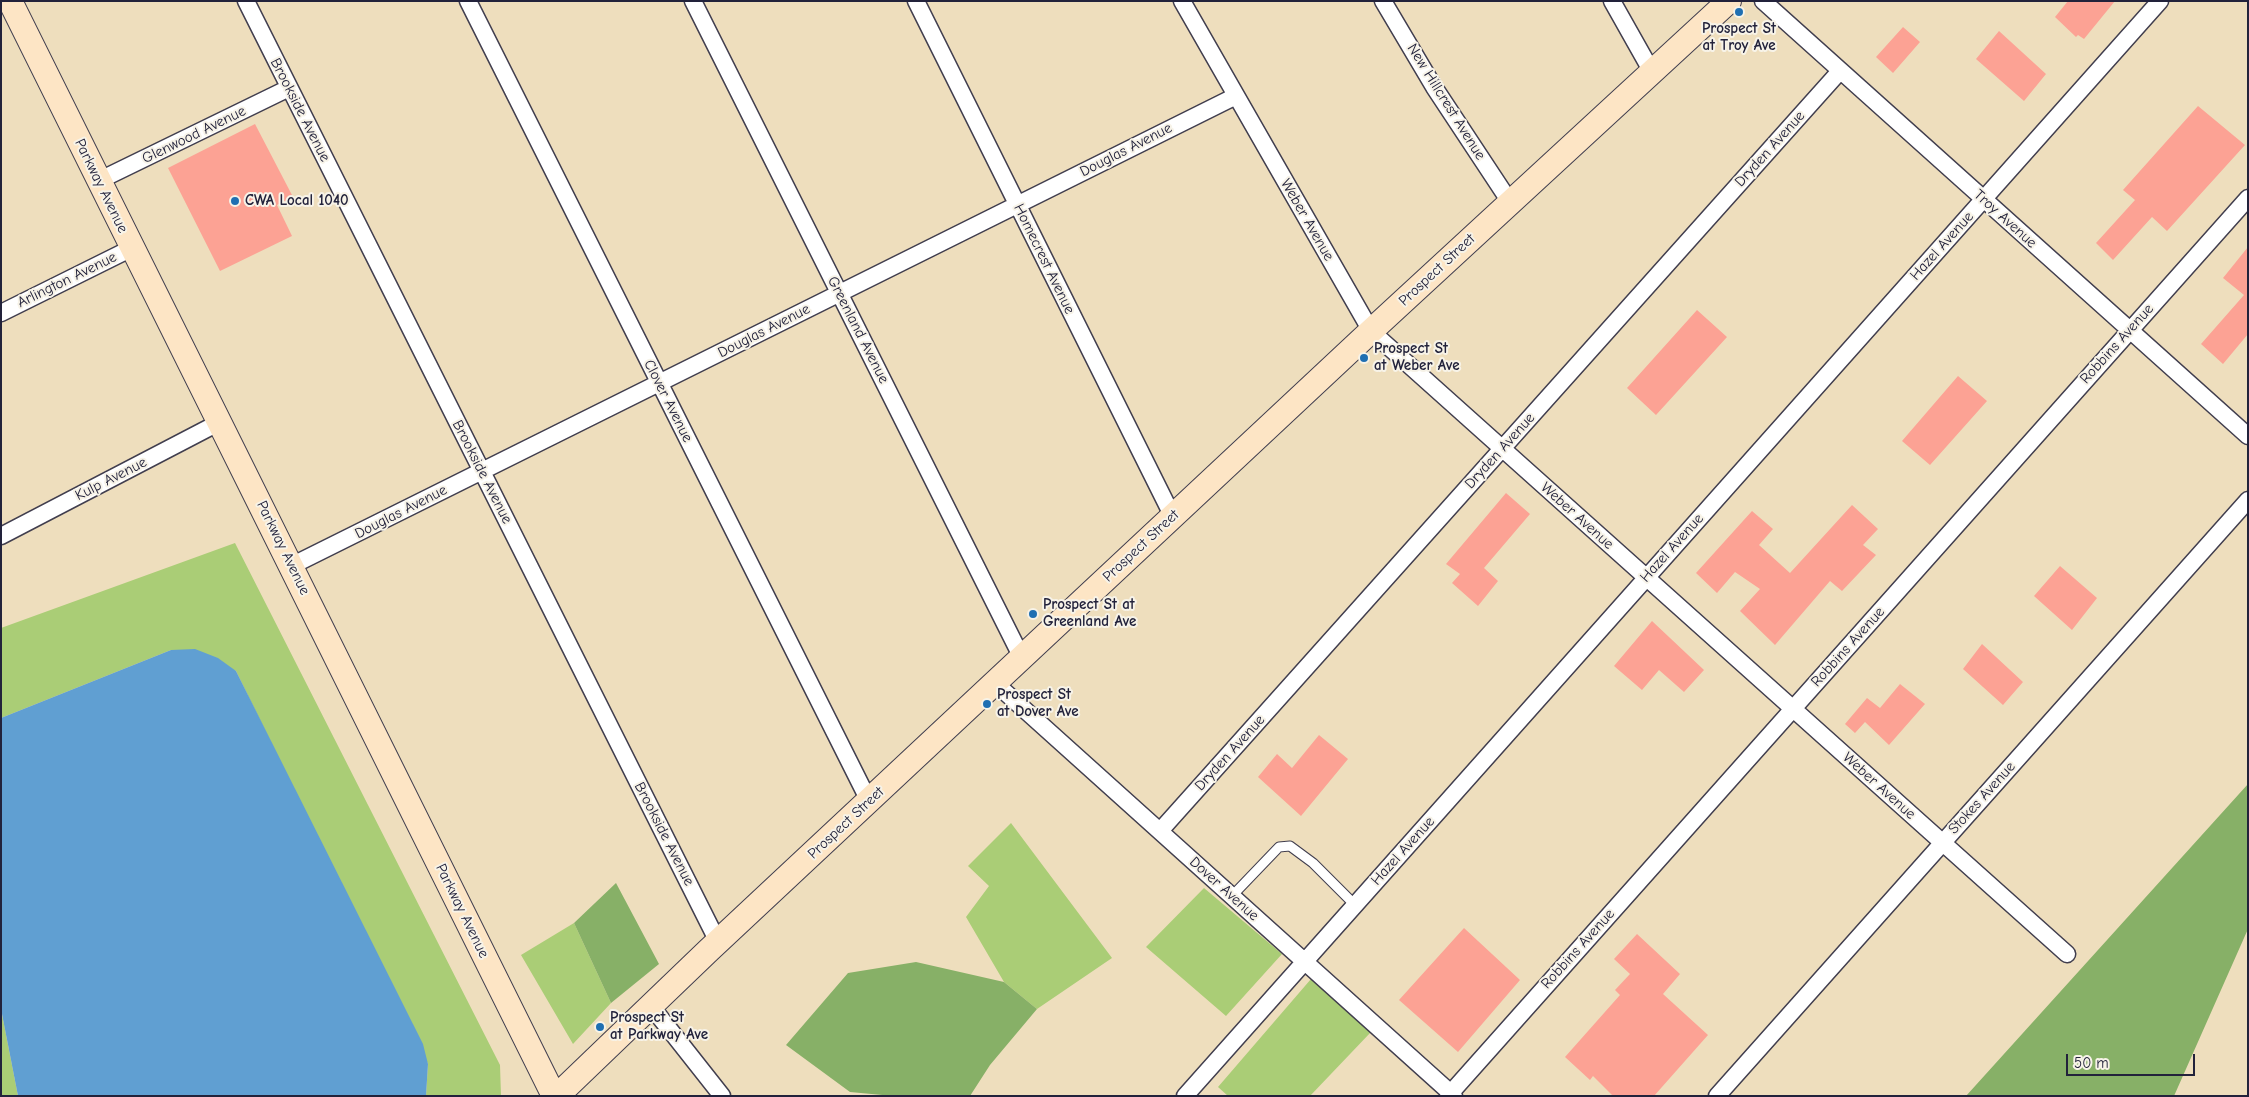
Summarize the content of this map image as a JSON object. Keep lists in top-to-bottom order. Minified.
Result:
{"streets":{"street":["New Hillcrest Avenue","Brookside Avenue","Glenwood Avenue","Dryden Avenue","Douglas Avenue","Parkway Avenue","Troy Avenue","Weber Avenue","Hazel Avenue","Homecrest Avenue","Prospect Street","Arlington Avenue","Greenland Avenue","Robbins Avenue","Clover Avenue","Kulp Avenue","Stokes Avenue","Dover Avenue"]},"crossings":[["New Hillcrest Avenue","Prospect Street"],["Brookside Avenue","Glenwood Avenue"],["Brookside Avenue","Douglas Avenue"],["Brookside Avenue","Prospect Street"],["Glenwood Avenue","Parkway Avenue"],["Dryden Avenue","Troy Avenue"],["Dryden Avenue","Weber Avenue"],["Dryden Avenue","Dover Avenue"],["Douglas Avenue","Parkway Avenue"],["Douglas Avenue","Weber Avenue"],["Douglas Avenue","Homecrest Avenue"],["Douglas Avenue","Greenland Avenue"],["Douglas Avenue","Clover Avenue"],["Parkway Avenue","Prospect Street"],["Parkway Avenue","Arlington Avenue"],["Parkway Avenue","Kulp Avenue"],["Troy Avenue","Hazel Avenue"],["Troy Avenue","Robbins Avenue"],["Weber Avenue","Hazel Avenue"],["Weber Avenue","Prospect Street"],["Weber Avenue","Robbins Avenue"],["Weber Avenue","Stokes Avenue"],["Hazel Avenue","Dover Avenue"],["Homecrest Avenue","Prospect Street"],["Prospect Street","Greenland Avenue"],["Prospect Street","Clover Avenue"],["Prospect Street","Dover Avenue"],["Robbins Avenue","Dover Avenue"]],"places":["Prospect St at Troy Ave","CWA Local 1040","Prospect St at Weber Ave","Prospect St at Greenland Ave","Prospect St at Dover Ave","Prospect St at Parkway Ave"],"scale_bar":"50 m"}
